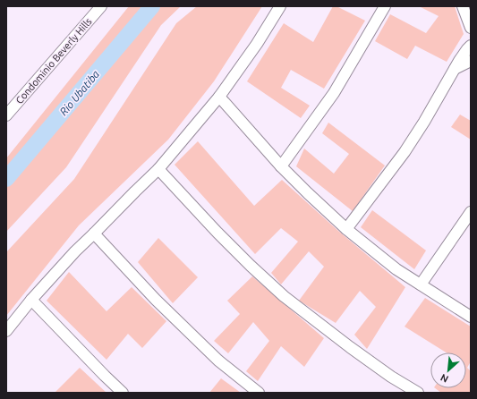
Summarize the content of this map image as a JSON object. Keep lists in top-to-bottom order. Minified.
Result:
{"streets":{"street":["Condominio Beverly Hills"]},"water":["Rio Ubatiba"],"north":"bottom left"}
